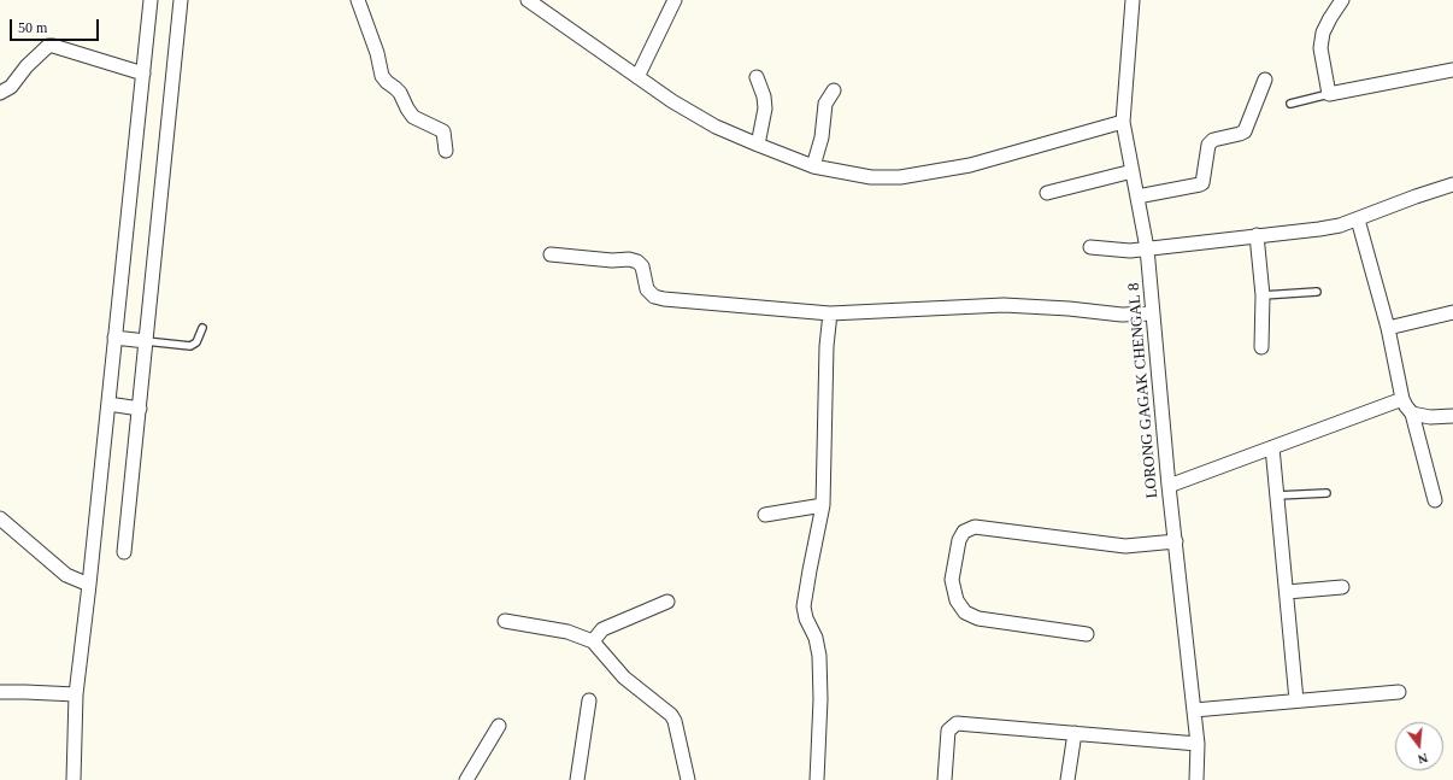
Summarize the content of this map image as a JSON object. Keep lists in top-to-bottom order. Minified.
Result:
{"streets":{"street":["LORONG GAGAK CHENGAL 8"]},"scale_bar":"50 m","north":"bottom"}
